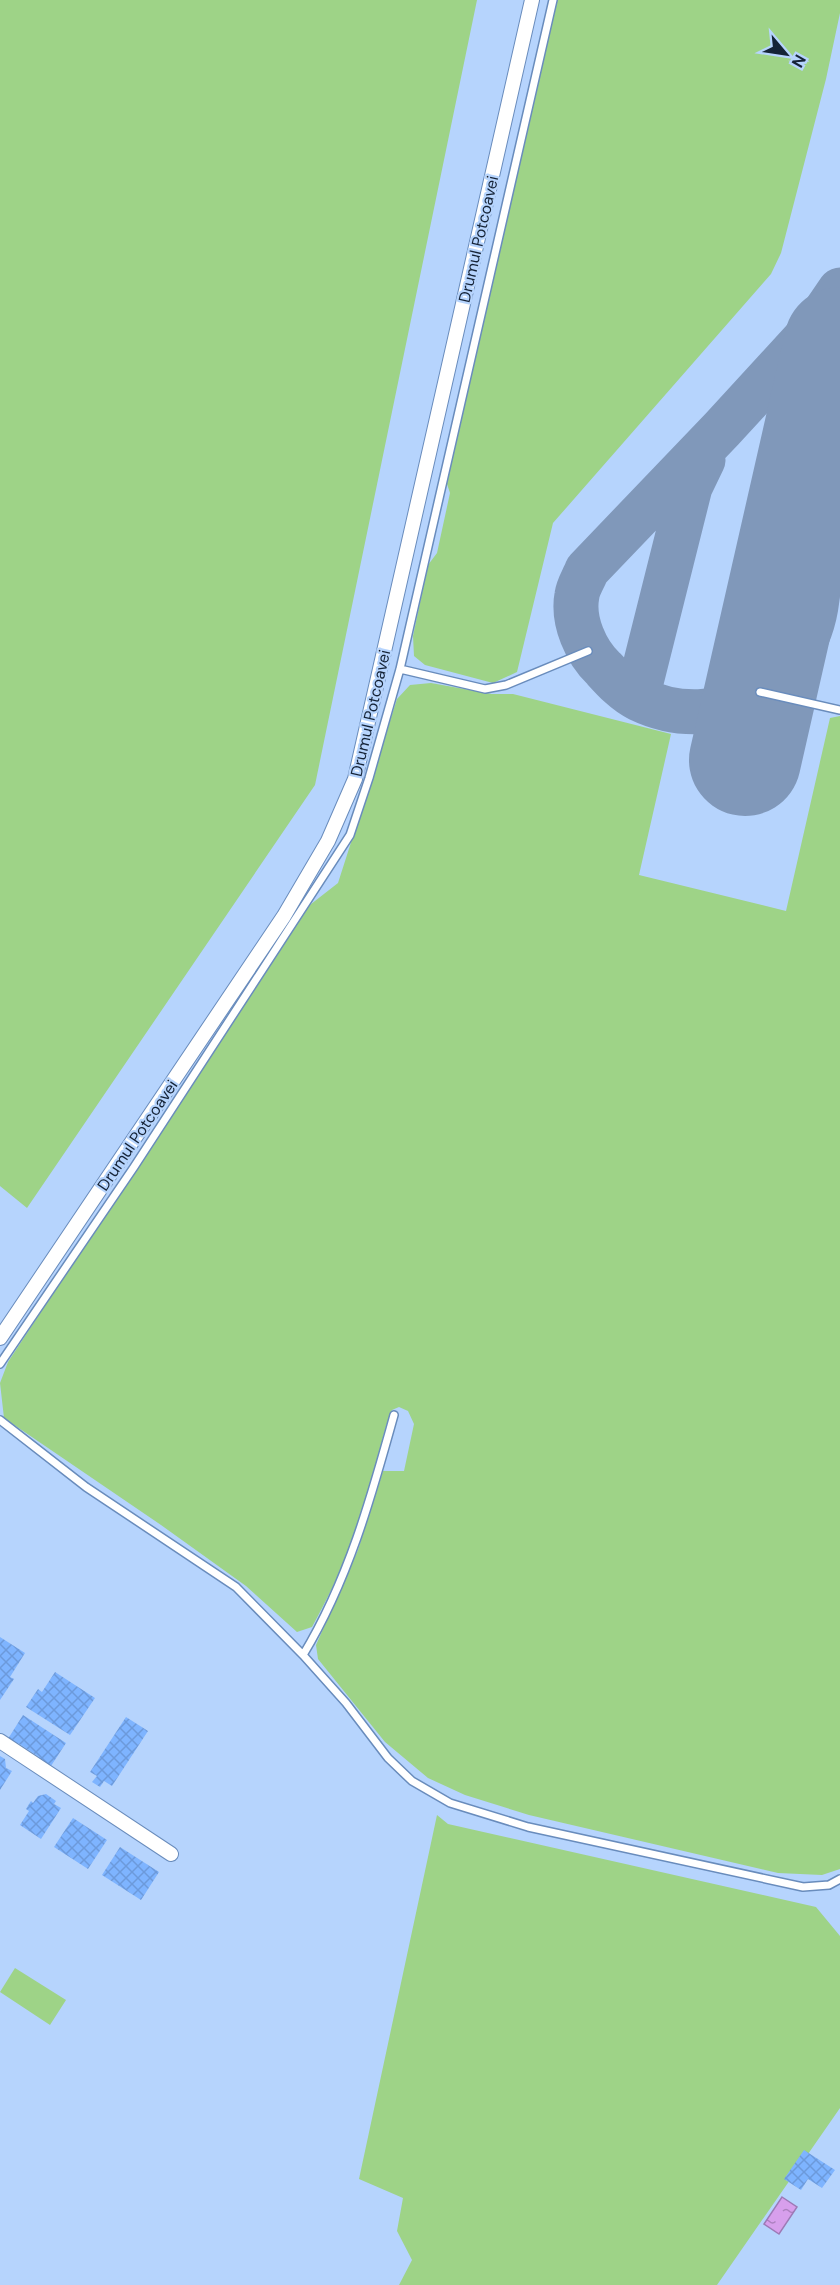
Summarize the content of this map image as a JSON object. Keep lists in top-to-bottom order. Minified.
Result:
{"streets":{"street":["Drumul Potcoavei"]},"north":"bottom right"}
